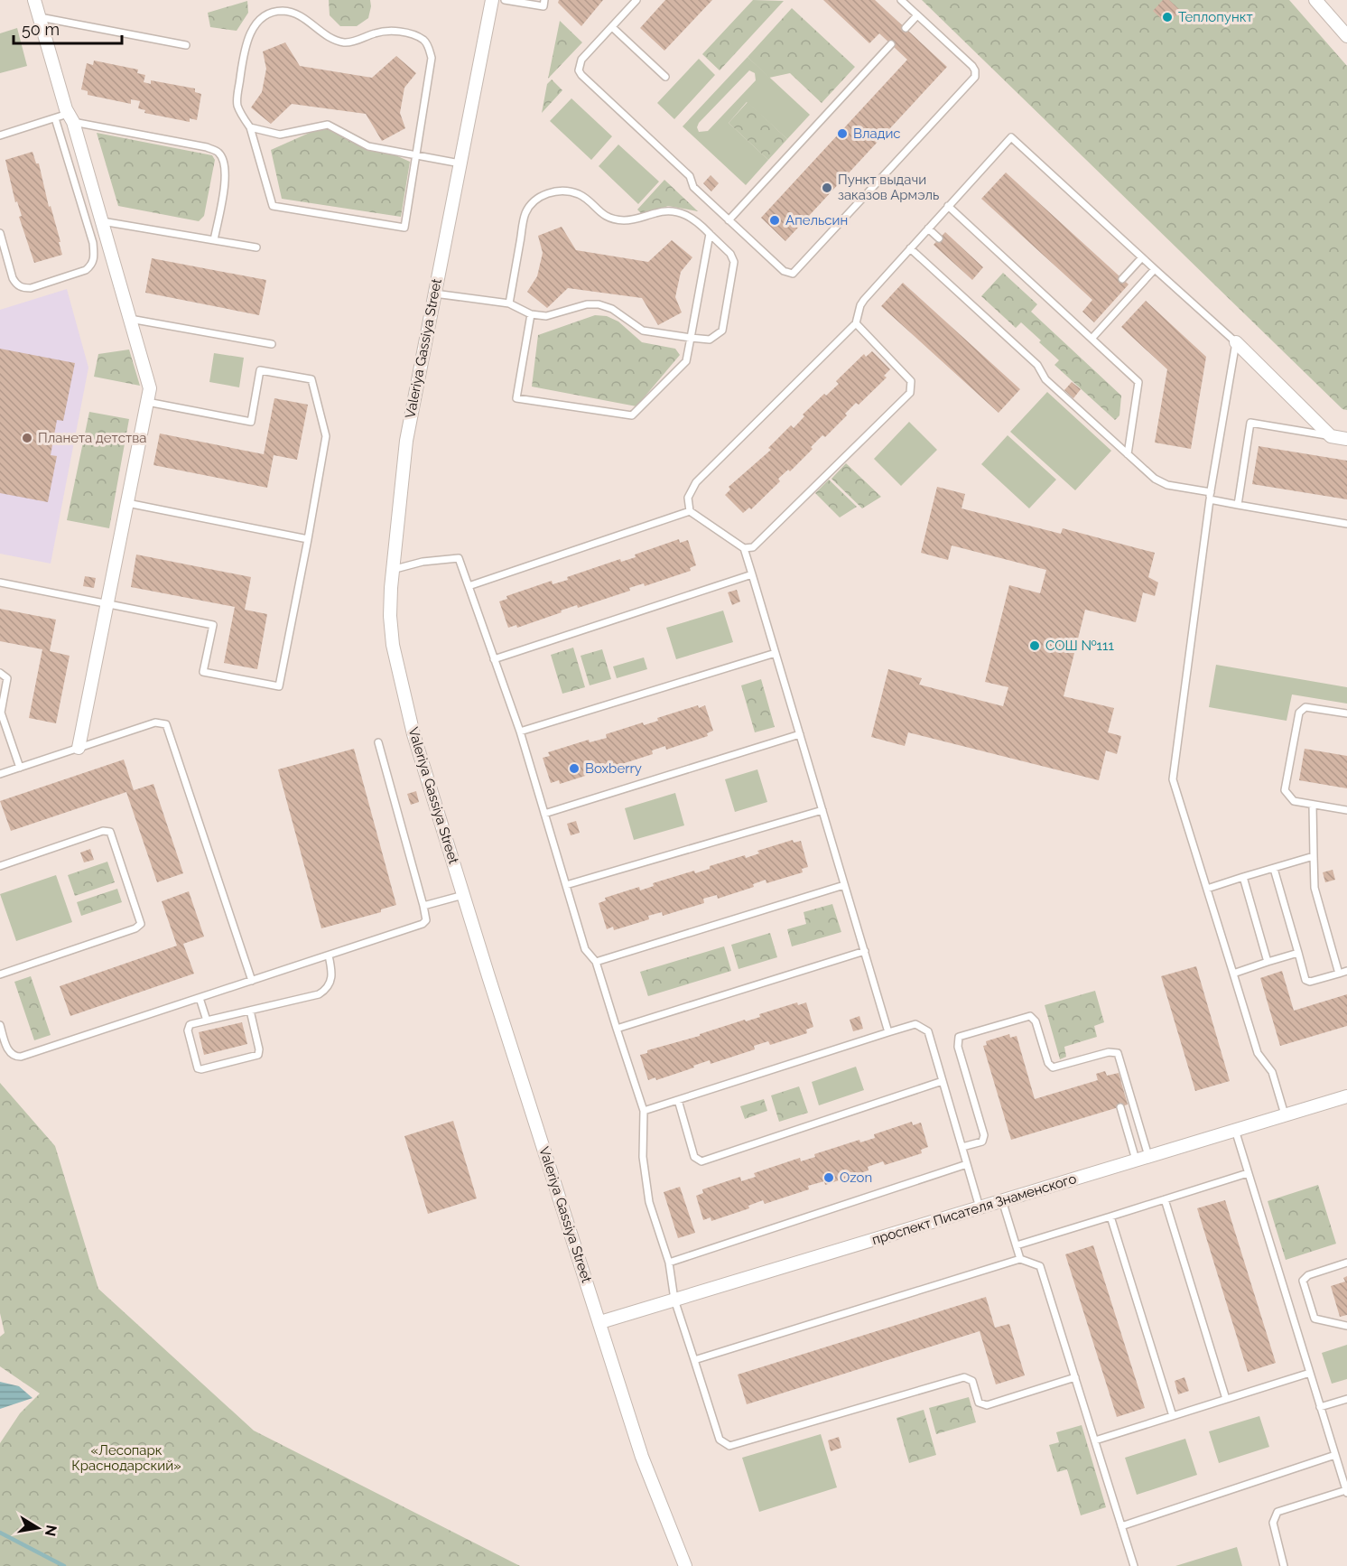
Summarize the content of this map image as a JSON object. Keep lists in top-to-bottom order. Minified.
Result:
{"streets":{"street":["Valeriya Gassiya Street","проспект Писателя Знаменского"]},"crossings":[["Valeriya Gassiya Street","проспект Писателя Знаменского"]],"parks":["«Лесопарк Краснодарский»"],"places":["Теплопункт","Владис","Пункт выдачи заказов Армэль","Апельсин","Планета детства","СОШ №111","Boxberry","Ozon"],"scale_bar":"50 m","north":"right"}
